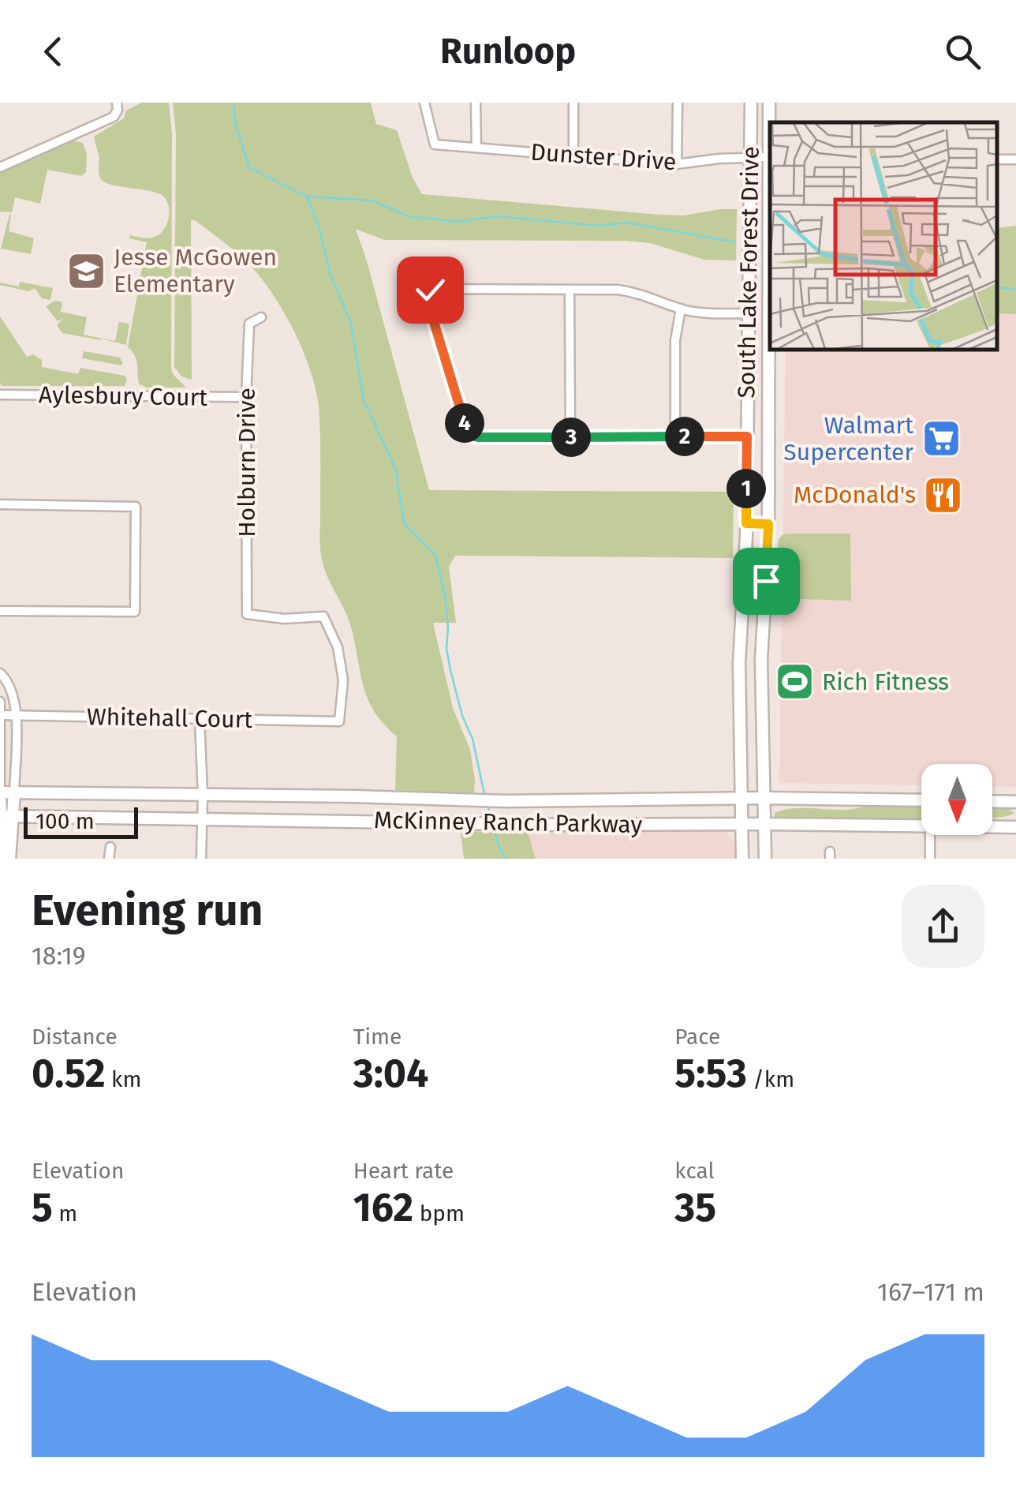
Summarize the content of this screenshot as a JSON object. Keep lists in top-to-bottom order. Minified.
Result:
{"streets":{"main road":["South Lake Forest Drive","McKinney Ranch Parkway"],"street":["Dunster Drive","Aylesbury Court","Holburn Drive","Whitehall Court"]},"crossings":[["Dunster Drive","South Lake Forest Drive"],["South Lake Forest Drive","McKinney Ranch Parkway"],["Aylesbury Court","Holburn Drive"],["Holburn Drive","Whitehall Court"]],"places":{"school or university":["Jesse McGowen Elementary"],"supermarket":["Walmart Supercenter"],"restaurant":["McDonald's"],"sports":["Rich Fitness"]},"scale_bar":"100 m","north":"bottom","page":{"header":"Runloop","pins":["4","2","3","1"],"scale":"100 m","heading":["Evening run","18:19"],"stats":[["Distance","0.52 km"],["Time","3:04"],["Pace","5:53 /km"],["Elevation","5 m"],["Heart rate","162 bpm"],["kcal","35"]],"chart":["Elevation","167–171 m"]}}
